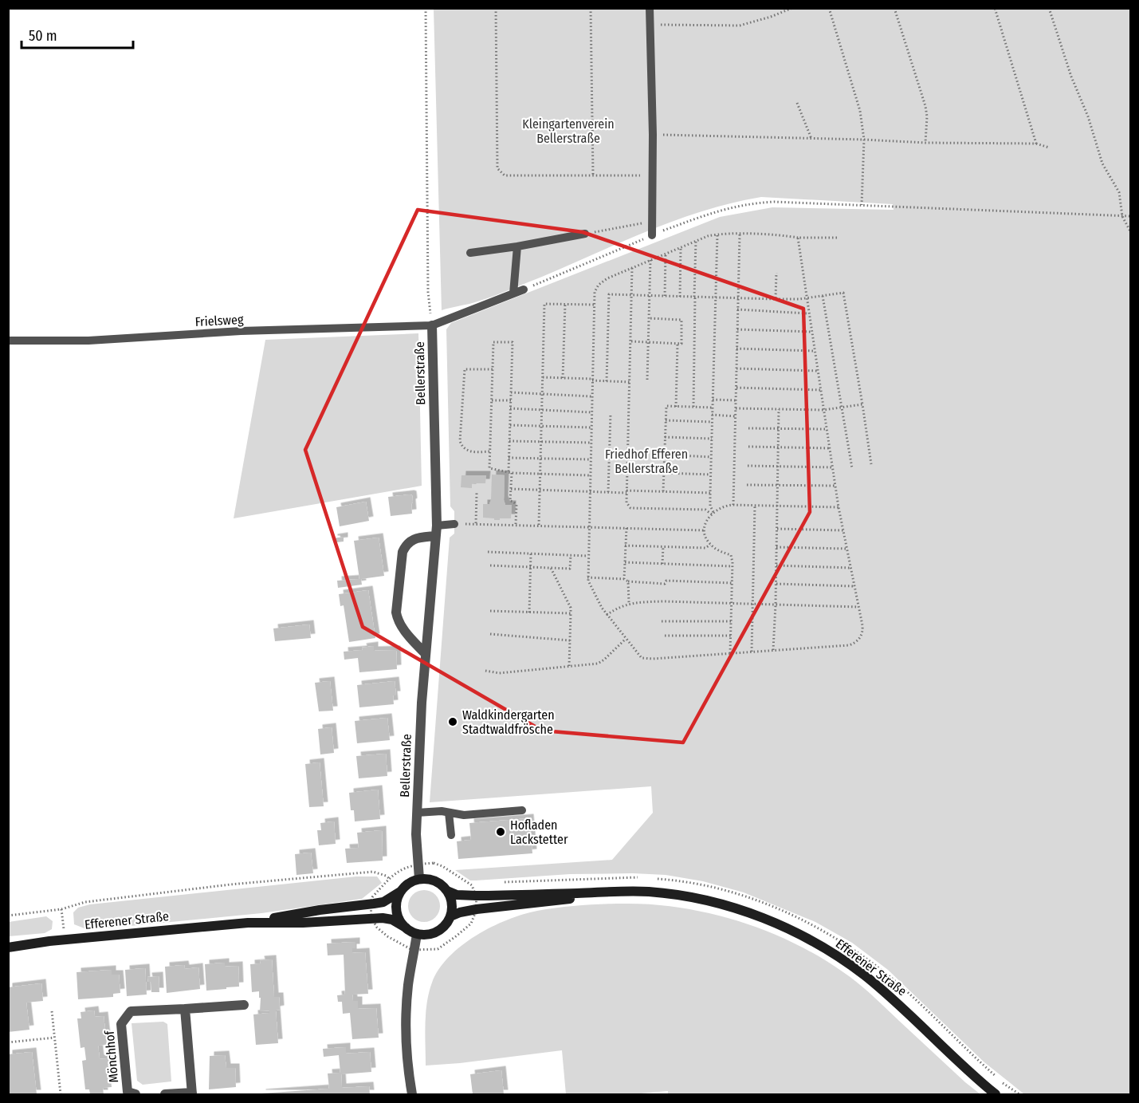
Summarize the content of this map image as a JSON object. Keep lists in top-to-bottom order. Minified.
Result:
{"streets":{"street":["Bellerstraße","Efferener Straße","Mönchhof"],"lane":["Frielsweg"]},"crossings":[["Frielsweg","Bellerstraße"],["Bellerstraße","Efferener Straße"]],"parks":["Kleingartenverein Bellerstraße","Friedhof Efferen Bellerstraße"],"places":["Waldkindergarten Stadtwaldfrösche","Hofladen Lackstetter"],"scale_bar":"50 m"}
